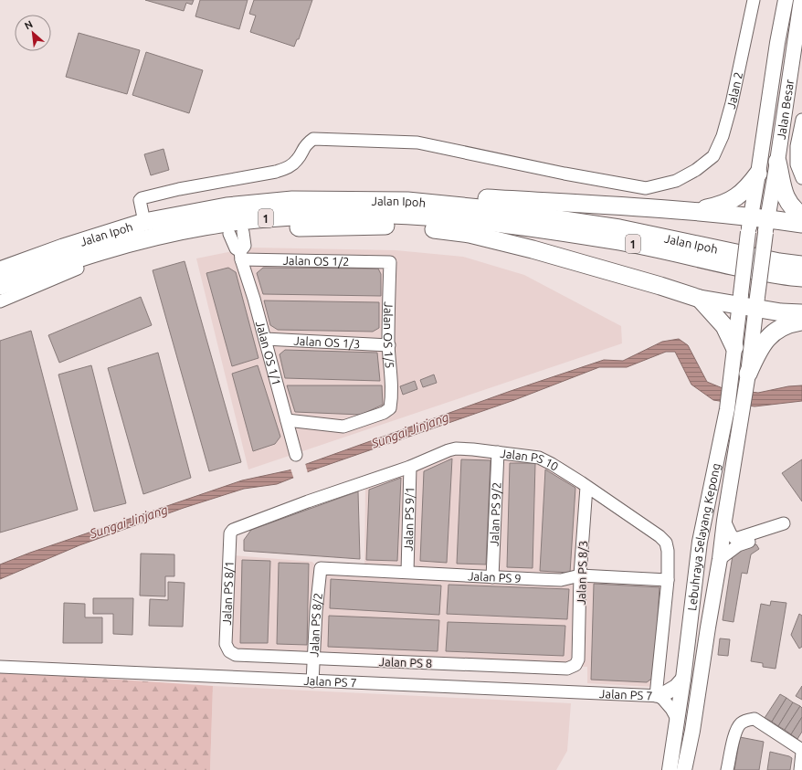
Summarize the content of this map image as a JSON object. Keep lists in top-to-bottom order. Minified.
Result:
{"streets":{"highway":["Jalan Ipoh","1"],"main road":["Jalan Besar","Lebuhraya Selayang Kepong"],"street":["Jalan 2","Jalan OS 1/2","Jalan OS 1/5","Jalan OS 1/3","Jalan OS 1/1","Jalan PS 10","Jalan PS 9/2","Jalan PS 9/1","Jalan PS 8/3","Jalan PS 9","Jalan PS 8/1","Jalan PS 8/2","Jalan PS 8","Jalan PS 7"]},"crossings":[["Jalan 2","Jalan Ipoh"],["Jalan Besar","Lebuhraya Selayang Kepong"],["Jalan OS 1/2","Jalan OS 1/5"],["Jalan OS 1/2","Jalan OS 1/1"],["Jalan OS 1/5","Jalan OS 1/3"],["Jalan OS 1/5","Jalan OS 1/1"],["Jalan OS 1/3","Jalan OS 1/1"],["Jalan PS 10","Jalan PS 9/2"],["Jalan PS 10","Jalan PS 9/1"],["Jalan PS 10","Jalan PS 8/3"],["Jalan PS 10","Jalan PS 9"],["Jalan PS 10","Jalan PS 8/1"],["Jalan PS 10","Jalan PS 7"],["Jalan PS 9/2","Jalan PS 9"],["Jalan PS 9/1","Jalan PS 9"],["Lebuhraya Selayang Kepong","Jalan PS 7"],["Jalan PS 8/3","Jalan PS 9"],["Jalan PS 8/3","Jalan PS 8"],["Jalan PS 9","Jalan PS 8/2"],["Jalan PS 8/1","Jalan PS 8"],["Jalan PS 8/2","Jalan PS 8"],["Jalan PS 8/2","Jalan PS 7"]],"water":["Sungai Jinjang"],"north":"top left"}
